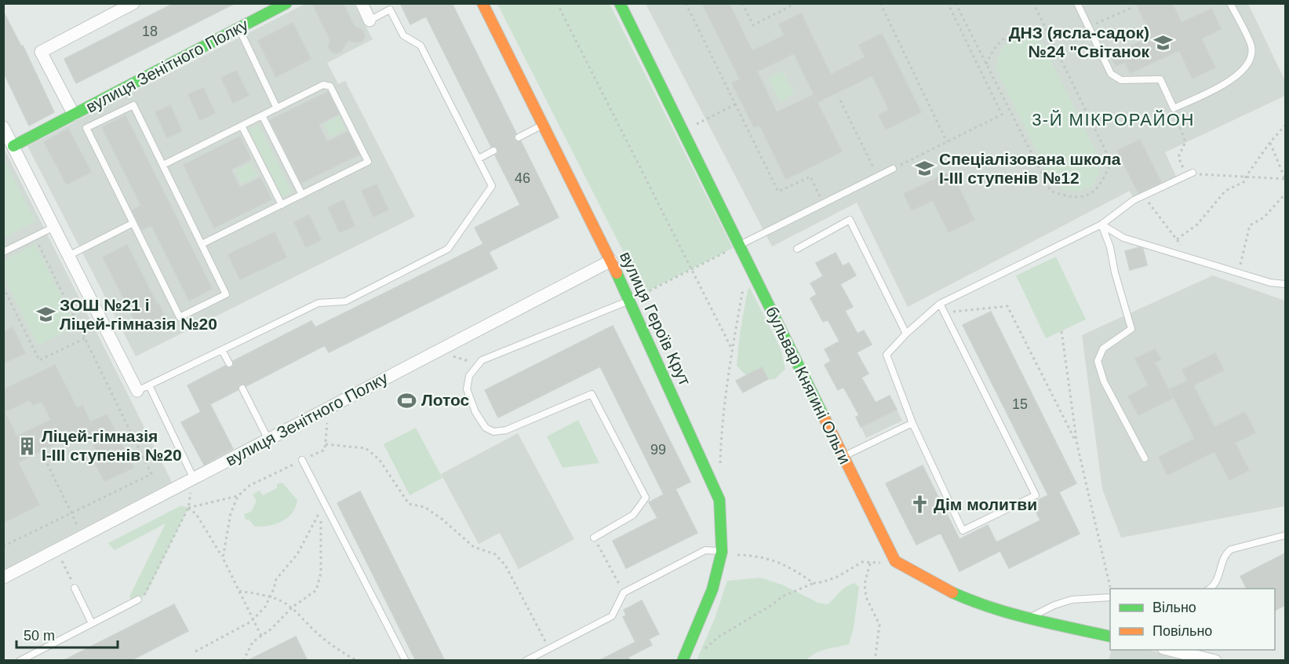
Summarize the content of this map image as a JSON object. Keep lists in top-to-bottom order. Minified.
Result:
{"streets":{"street":["вулиця Зенітного Полку","вулиця Героїв Крут","бульвар Княгині Ольги"]},"crossings":[["вулиця Зенітного Полку","вулиця Героїв Крут"]],"districts":["3-Й МІКРОРАЙОН"],"places":{"school or university":["ДНЗ (ясла-садок) №24 \"Світанок","Спеціалізована школа І-ІІІ ступенів №12","ЗОШ №21 і Ліцей-гімназія №20"],"sports":["Лотос"],"building":["Ліцей-гімназія I-III ступенів №20"],"church":["Дім молитви"]},"house_numbers":["18","46","15","99"],"legend":["Вільно","Повільно"],"scale_bar":"50 m"}
